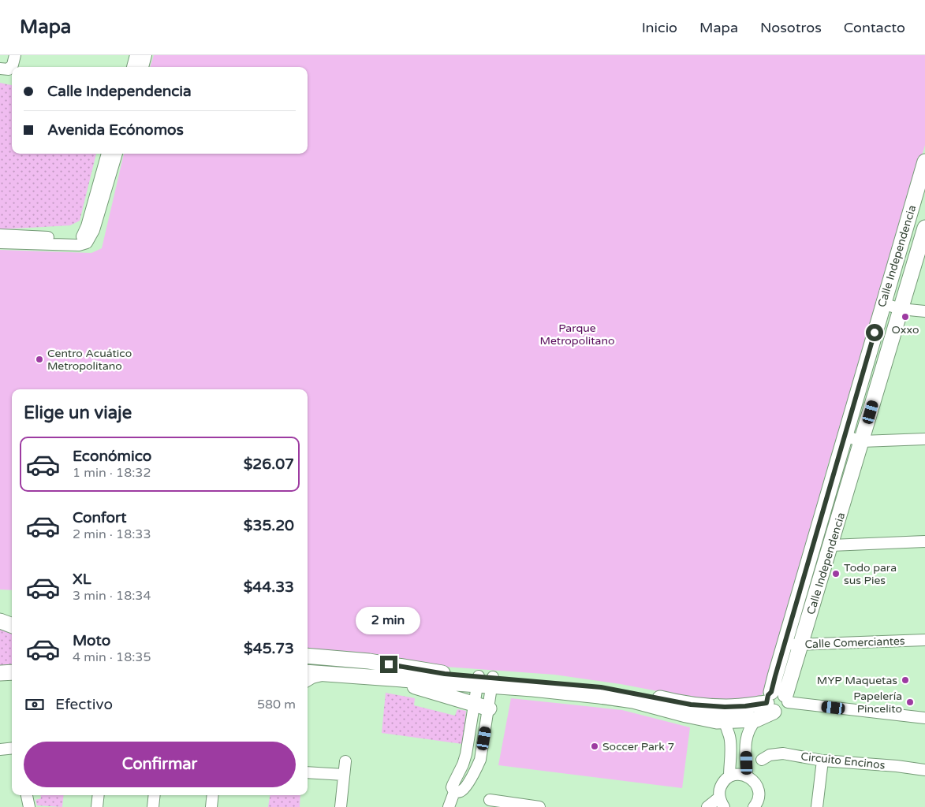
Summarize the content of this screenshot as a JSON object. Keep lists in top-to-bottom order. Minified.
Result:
{"streets":{"street":["Calle Independencia","Calle Comerciantes","Circuito Encinos"]},"crossings":[["Calle Independencia","Calle Comerciantes"]],"parks":["Parque Metropolitano"],"places":["Oxxo","Centro Acuático Metropolitano","Todo para sus Pies","MYP Maquetas","Papelería Pincelito","Soccer Park 7"],"page":{"header":"Mapa","nav":["Inicio","Mapa","Nosotros","Contacto"],"banner":["Calle Independencia","Avenida Ecónomos"],"heading":"Elige un viaje","list":[{"name":"Económico","note":"1 min · 18:32","value":"$26.07"},{"name":"Confort","note":"2 min · 18:33","value":"$35.20"},{"name":"XL","note":"3 min · 18:34","value":"$44.33"},{"name":"Moto","note":"4 min · 18:35","value":"$45.73"}],"bubble":"2 min","pay":["Efectivo","580 m"],"buttons":"Confirmar"}}
